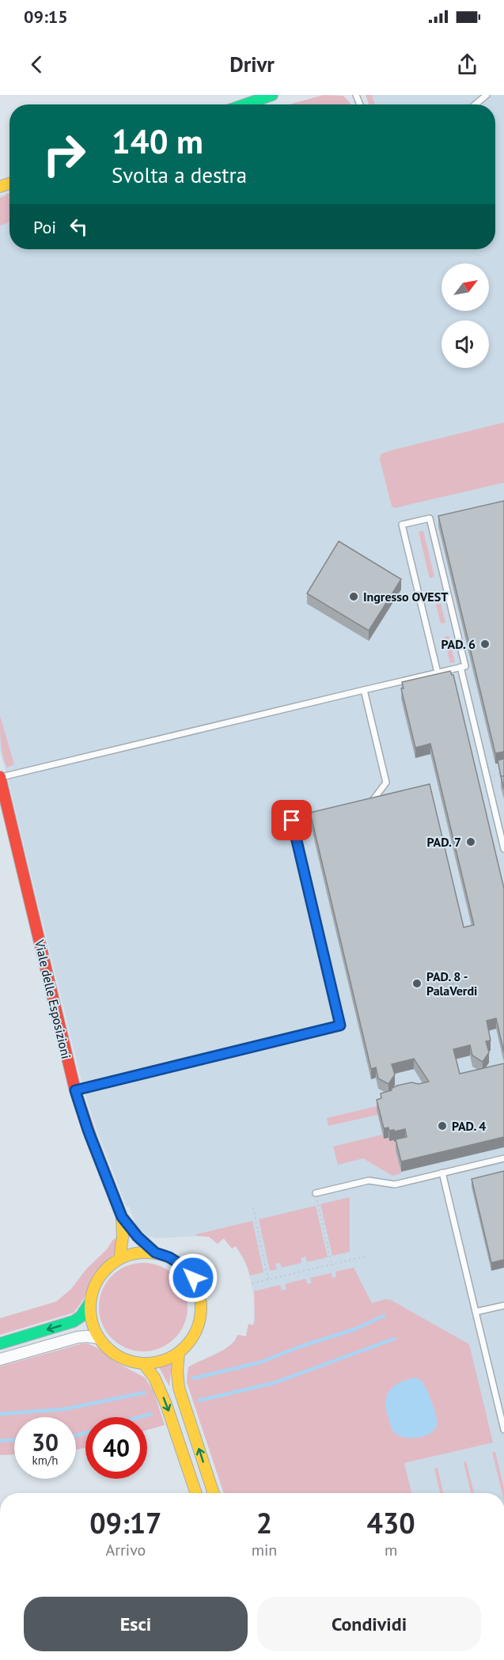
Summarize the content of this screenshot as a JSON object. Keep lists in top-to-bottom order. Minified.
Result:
{"streets":{"street":["Viale delle Esposizioni"]},"places":["Ingresso OVEST","PAD. 6","PAD. 7","PAD. 8 - PalaVerdi","PAD. 4"],"north":"top right","page":{"status":"09:15","header":"Drivr","turn":["140 m","Svolta a destra"],"then":"Poi","speed":"30 km/h","limit":"40","eta":["09:17","Arrivo","2","min","430","m"],"buttons":["Esci","Condividi"]}}
